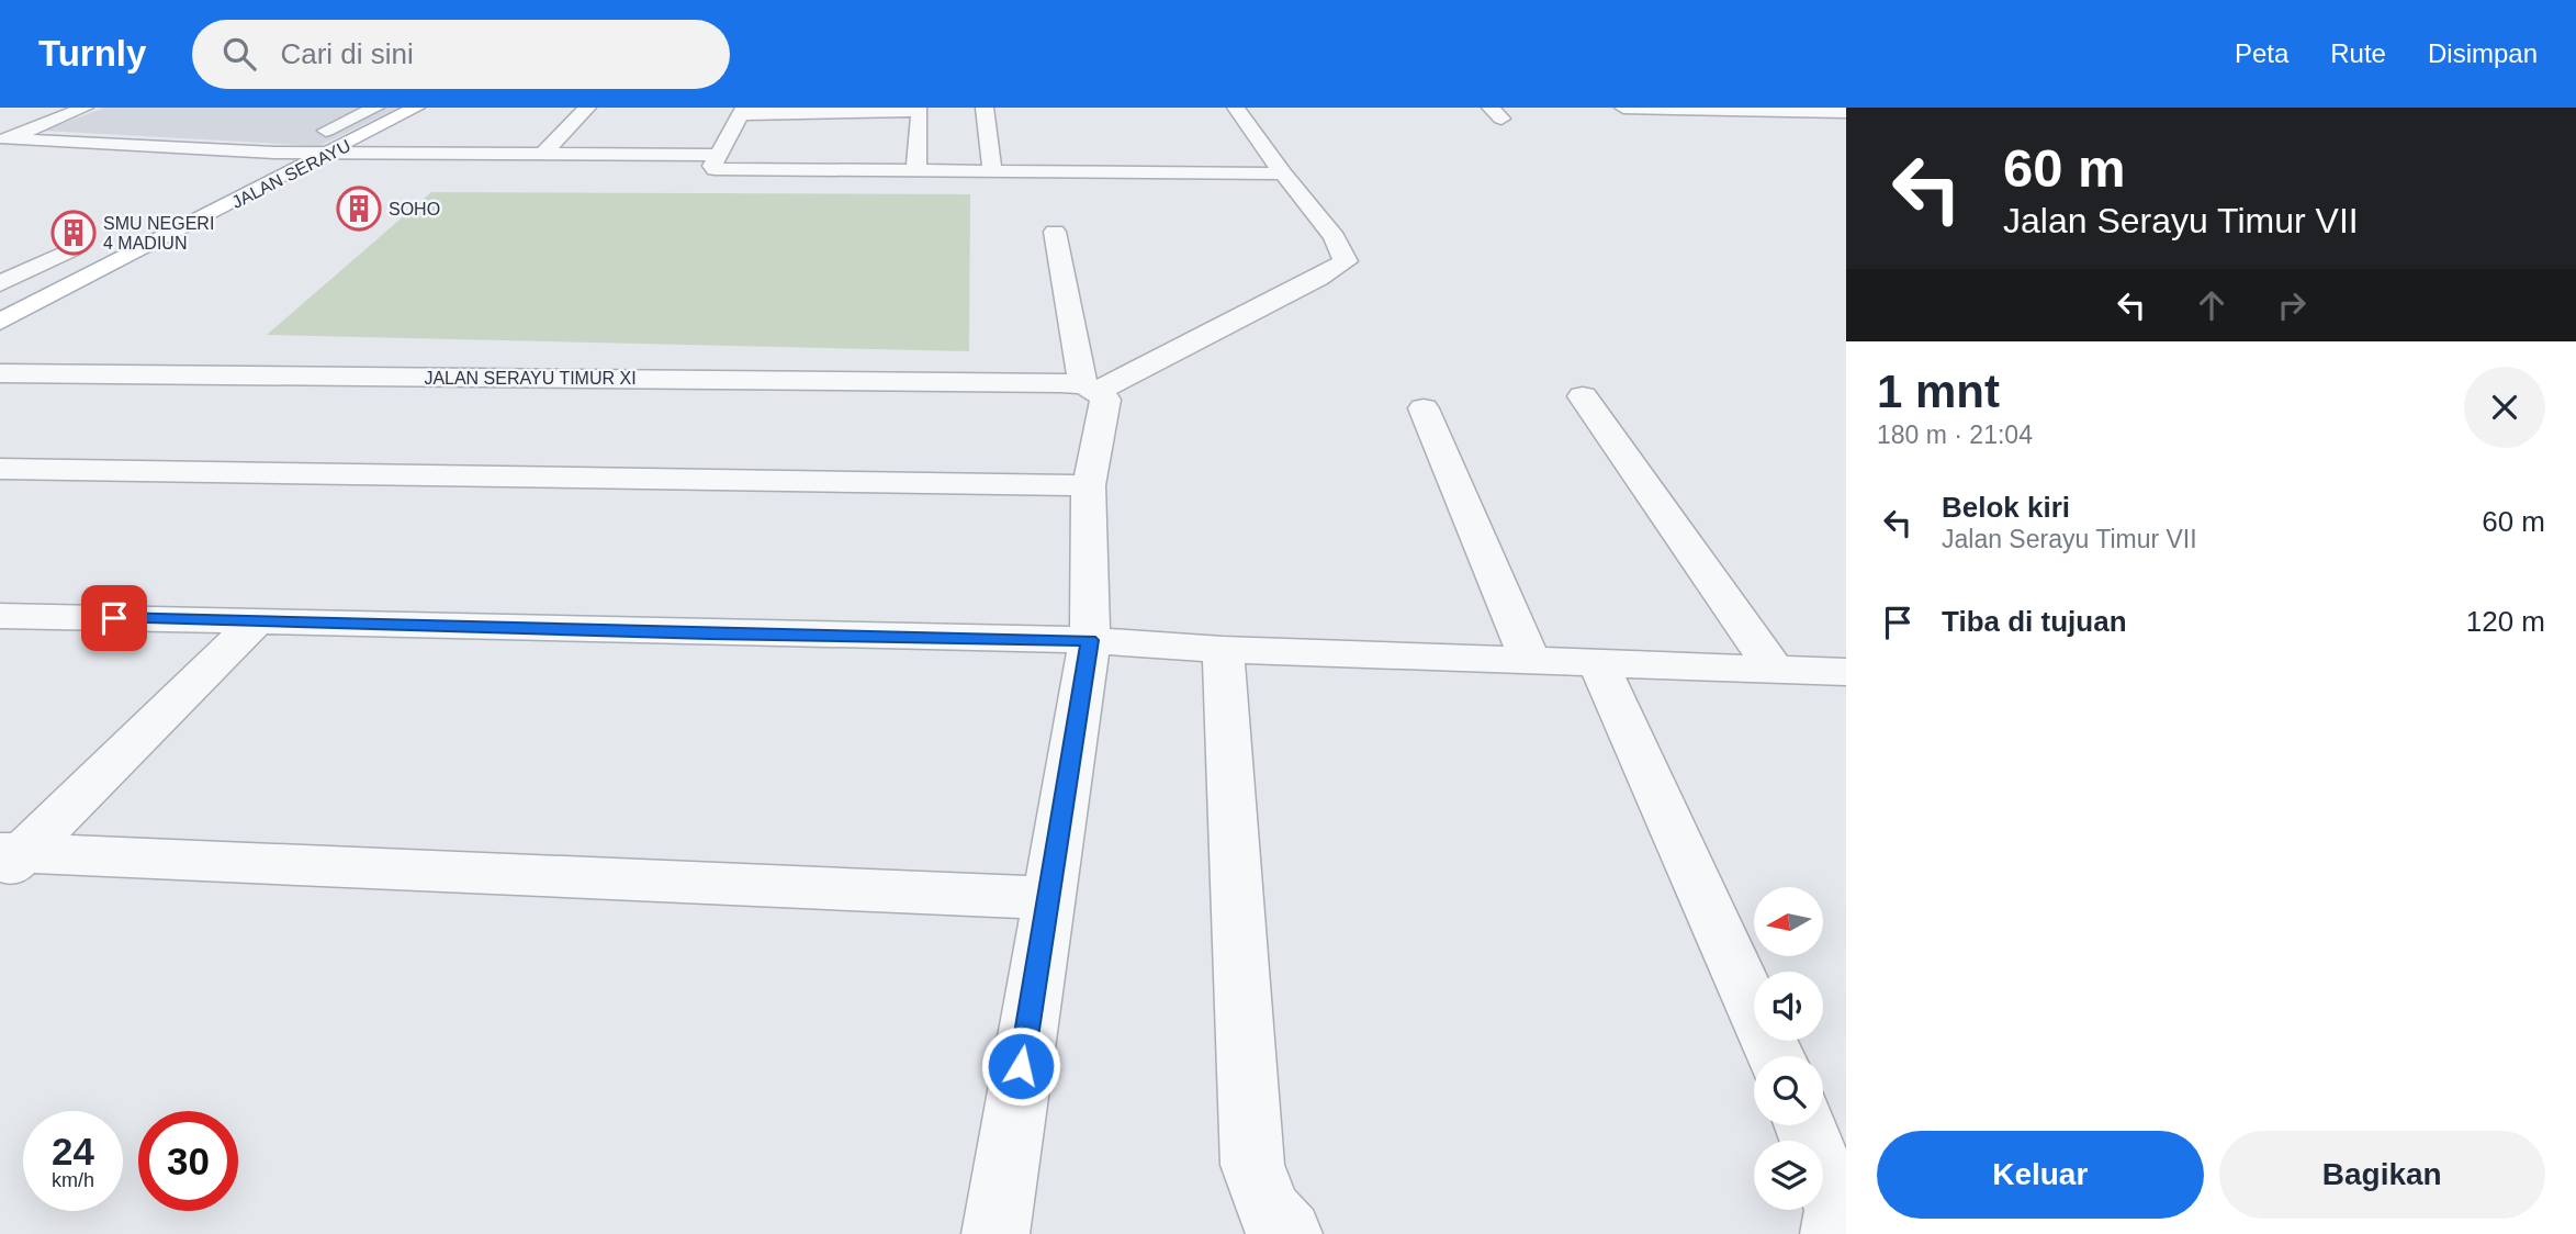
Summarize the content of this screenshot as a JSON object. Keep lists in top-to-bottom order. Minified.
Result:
{"streets":{"main road":["JALAN SERAYU"],"street":["JALAN SERAYU TIMUR XI"]},"places":{"building":["SOHO","SMU NEGERI 4 MADIUN"]},"north":"left","page":{"header":"Turnly","search":"Cari di sini","nav":["Peta","Rute","Disimpan"],"turn":["60 m","Jalan Serayu Timur VII"],"heading":["1 mnt","180 m · 21:04"],"list":[{"name":"Belok kiri","note":"Jalan Serayu Timur VII","value":"60 m"},{"name":"Tiba di tujuan","value":"120 m"}],"speed":"24 km/h","limit":"30","buttons":["Keluar","Bagikan"]}}
